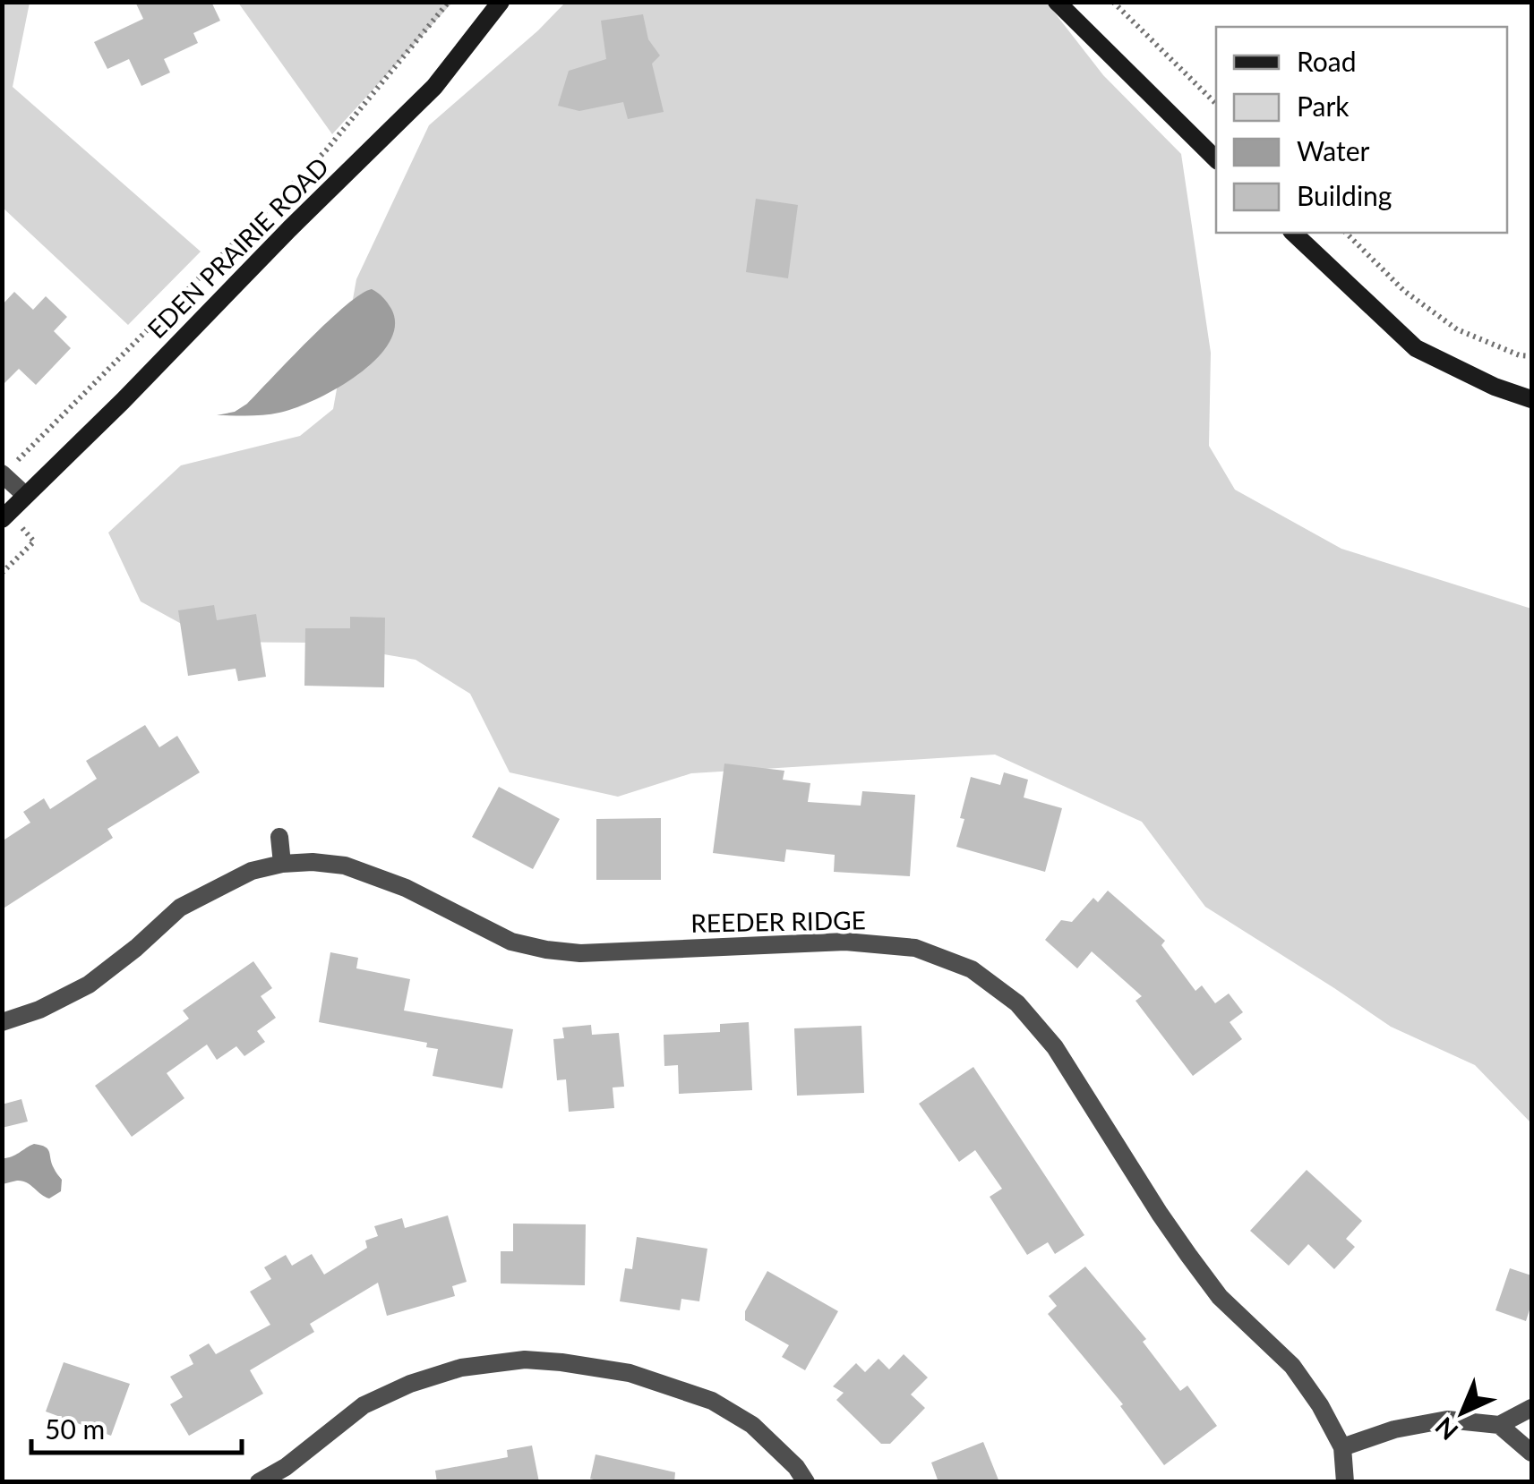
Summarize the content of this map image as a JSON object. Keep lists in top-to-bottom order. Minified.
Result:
{"streets":{"street":["EDEN PRAIRIE ROAD","REEDER RIDGE"]},"legend":["Road","Park","Water","Building"],"scale_bar":"50 m","north":"bottom left"}
